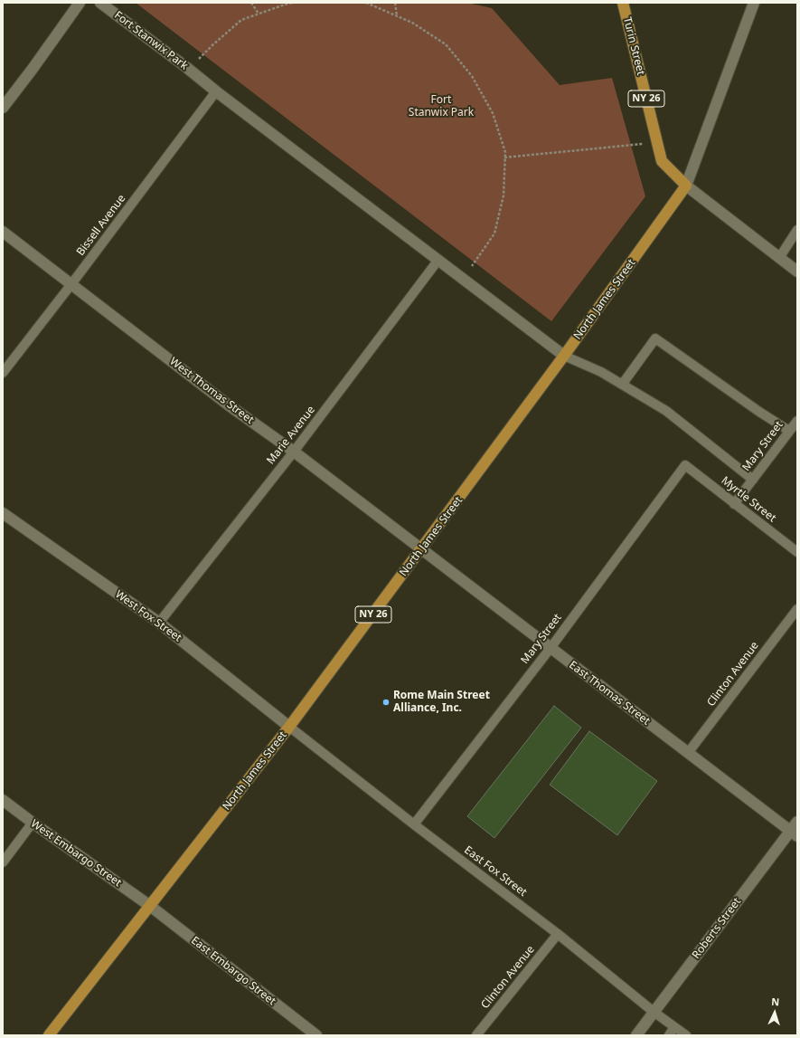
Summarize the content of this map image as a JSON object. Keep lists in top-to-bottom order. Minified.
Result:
{"streets":{"main road":["Turin Street","NY 26","North James Street"],"street":["Fort Stanwix Park","West Thomas Street","West Fox Street","East Thomas Street","West Embargo Street","Roberts Street","East Embargo Street"],"lane":["Bissell Avenue","Marie Avenue","Mary Street","Myrtle Street","Clinton Avenue","East Fox Street"]},"crossings":[["Fort Stanwix Park","Bissell Avenue"],["Fort Stanwix Park","North James Street"],["Fort Stanwix Park","Marie Avenue"],["Turin Street","North James Street"],["Bissell Avenue","West Thomas Street"],["North James Street","West Thomas Street"],["North James Street","West Fox Street"],["North James Street","East Thomas Street"],["North James Street","West Embargo Street"],["North James Street","East Fox Street"],["North James Street","East Embargo Street"],["West Thomas Street","Marie Avenue"],["West Thomas Street","East Thomas Street"],["Marie Avenue","West Fox Street"],["Mary Street","Myrtle Street"],["Mary Street","East Thomas Street"],["Mary Street","East Fox Street"],["West Fox Street","East Fox Street"],["Clinton Avenue","East Thomas Street"],["Clinton Avenue","East Fox Street"],["East Thomas Street","Roberts Street"],["West Embargo Street","East Embargo Street"],["East Fox Street","Roberts Street"]],"parks":["Fort Stanwix Park"],"places":["Rome Main Street Alliance, Inc."],"north":"top"}
